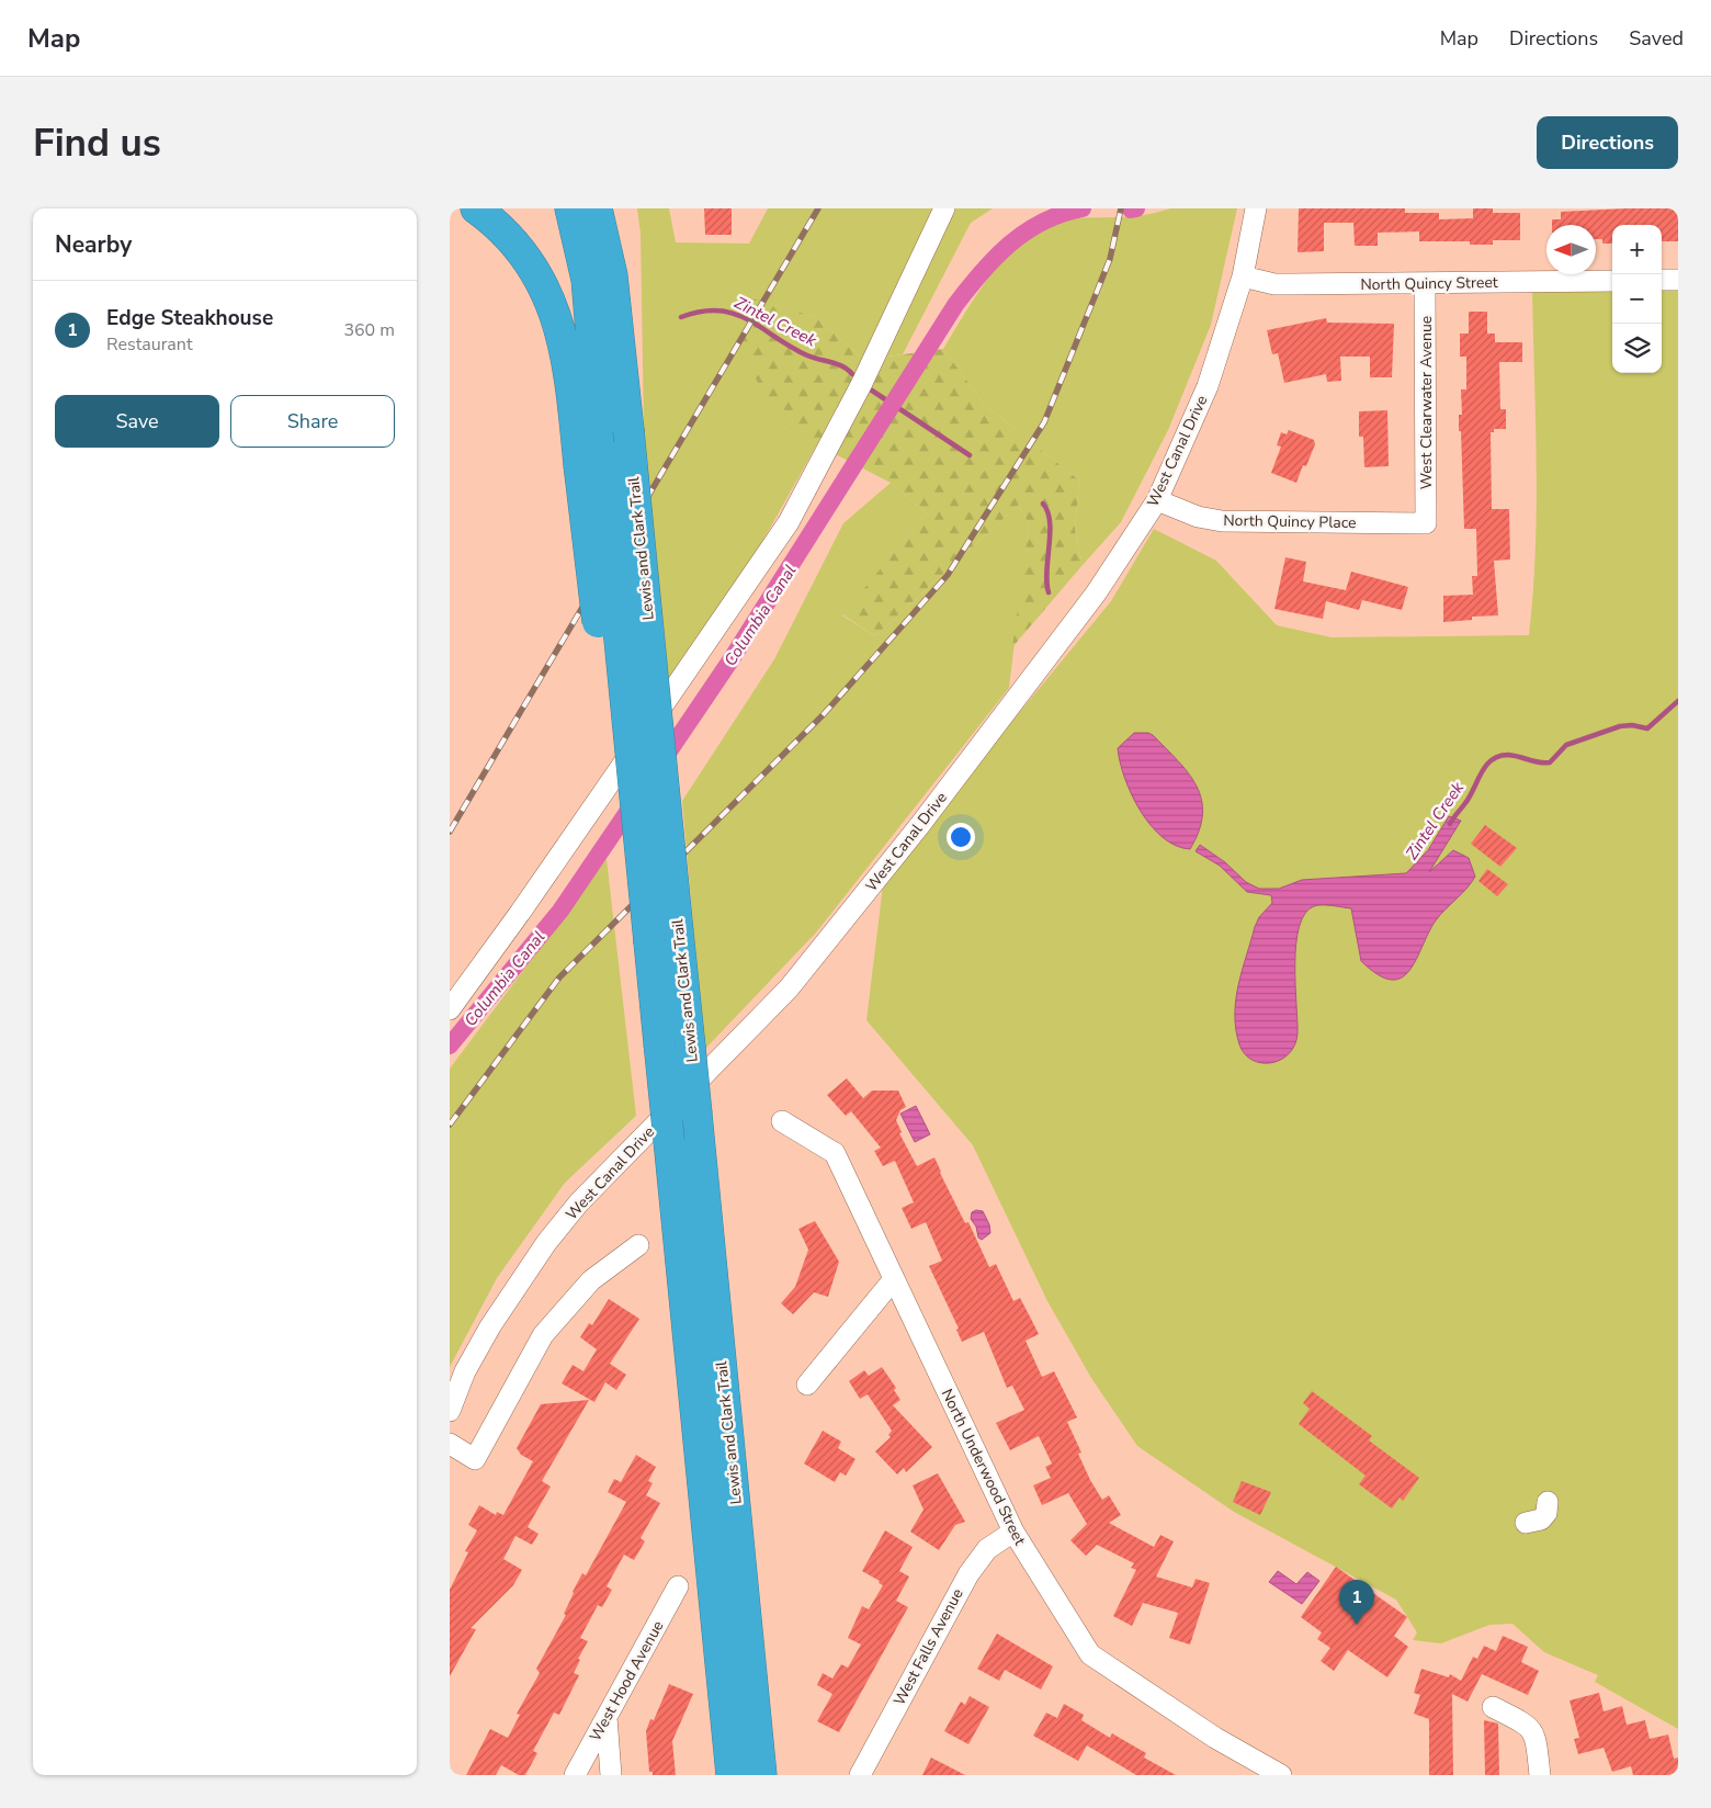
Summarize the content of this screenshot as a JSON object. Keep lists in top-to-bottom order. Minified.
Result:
{"streets":{"highway":["Lewis and Clark Trail"],"street":["North Quincy Street","West Clearwater Avenue","West Canal Drive","North Quincy Place","North Underwood Street","West Falls Avenue","West Hood Avenue"]},"crossings":[["North Quincy Street","West Clearwater Avenue"],["North Quincy Street","West Canal Drive"],["West Clearwater Avenue","North Quincy Place"],["West Canal Drive","North Quincy Place"],["North Underwood Street","West Falls Avenue"]],"water":["Zintel Creek","Columbia Canal"],"north":"left","page":{"header":"Map","nav":["Map","Directions","Saved"],"buttons":["Directions",["Save","Share"]],"title":"Find us","heading":"Nearby","map_buttons":["+","−"],"list":[{"mark":"1","name":"Edge Steakhouse","note":"Restaurant","value":"360 m"}],"pins":"1"}}
